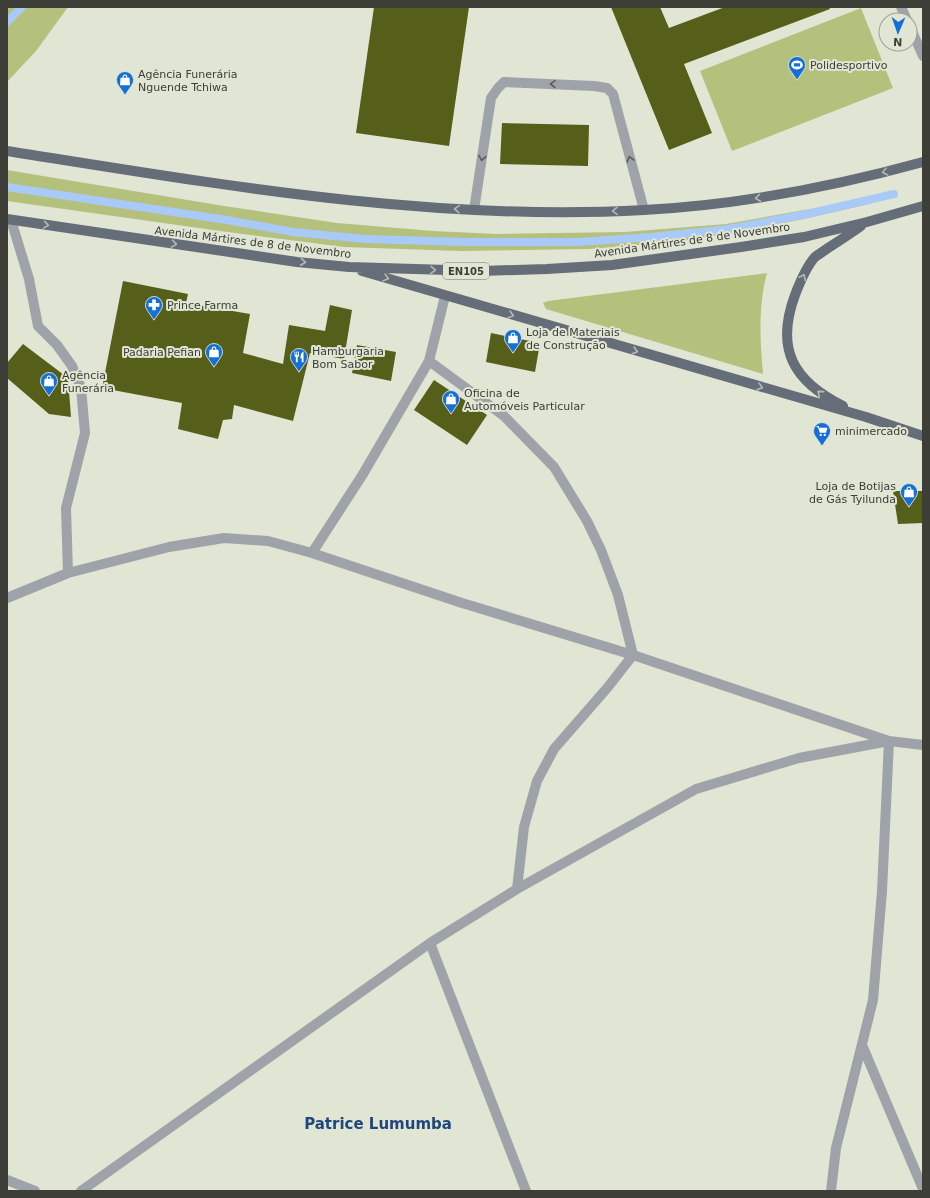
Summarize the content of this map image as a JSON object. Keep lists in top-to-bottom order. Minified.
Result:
{"streets":{"main road":["Avenida Mártires de 8 de Novembro","EN105"]},"districts":["Patrice Lumumba"],"places":{"sports":["Polidesportivo"],"shop":["Agência Funerária Nguende Tchiwa","Loja de Materiais de Construção","Padaria Pefian","Agência Funerária","Oficina de Automóveis Particular","Loja de Botijas de Gás Tyilunda"],"pharmacy":["Prince Farma"],"restaurant":["Hamburgaria Bom Sabor"],"supermarket":["minimercado"]},"north":"bottom"}
